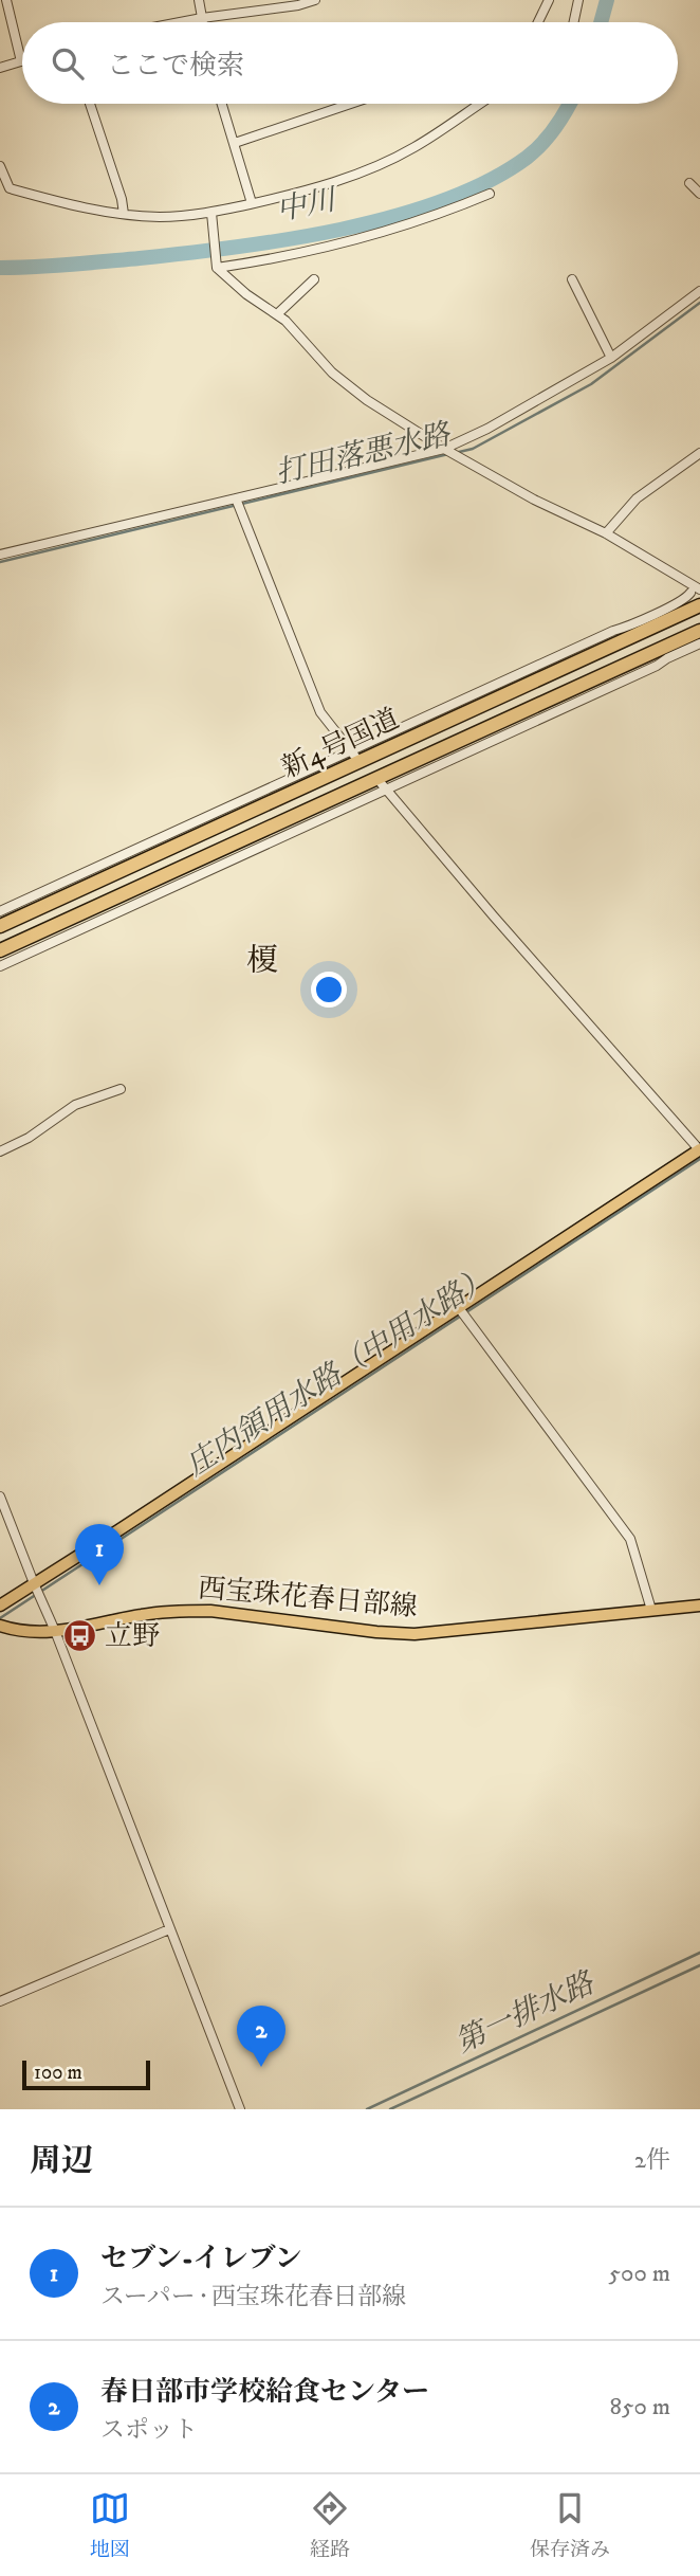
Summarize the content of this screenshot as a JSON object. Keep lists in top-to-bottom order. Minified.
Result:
{"streets":{"highway":["新4号国道"],"main road":["西宝珠花春日部線"]},"districts":["榎"],"water":["中川","打田落悪水路","庄内領用水路（中用水路）","第一排水路"],"places":{"bus stop":["立野"]},"scale_bar":"100 m","page":{"search":"ここで検索","pins":["1","2"],"scale":"100 m","heading":["周辺","2件"],"list":[{"mark":"1","name":"セブン-イレブン","note":"スーパー · 西宝珠花春日部線","value":"500 m"},{"mark":"2","name":"春日部市学校給食センター","note":"スポット","value":"850 m"}],"nav":["地図","経路","保存済み"]}}
